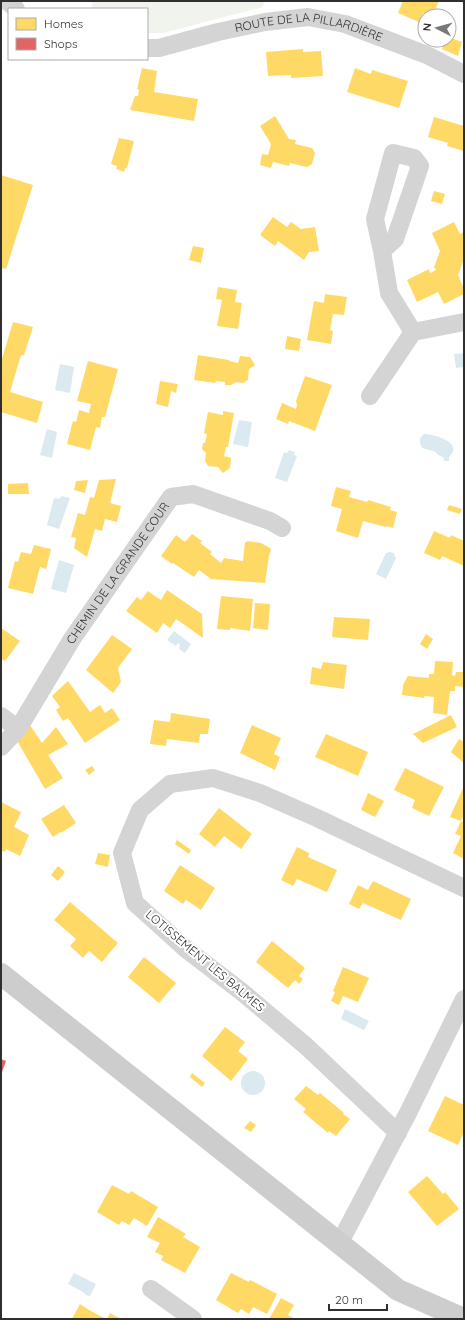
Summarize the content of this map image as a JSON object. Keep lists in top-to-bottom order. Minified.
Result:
{"streets":{"street":["ROUTE DE LA PILLARDIÈRE","CHEMIN DE LA GRANDE COUR","LOTISSEMENT LES BALMES"]},"legend":["Homes","Shops"],"scale_bar":"20 m","north":"left"}
